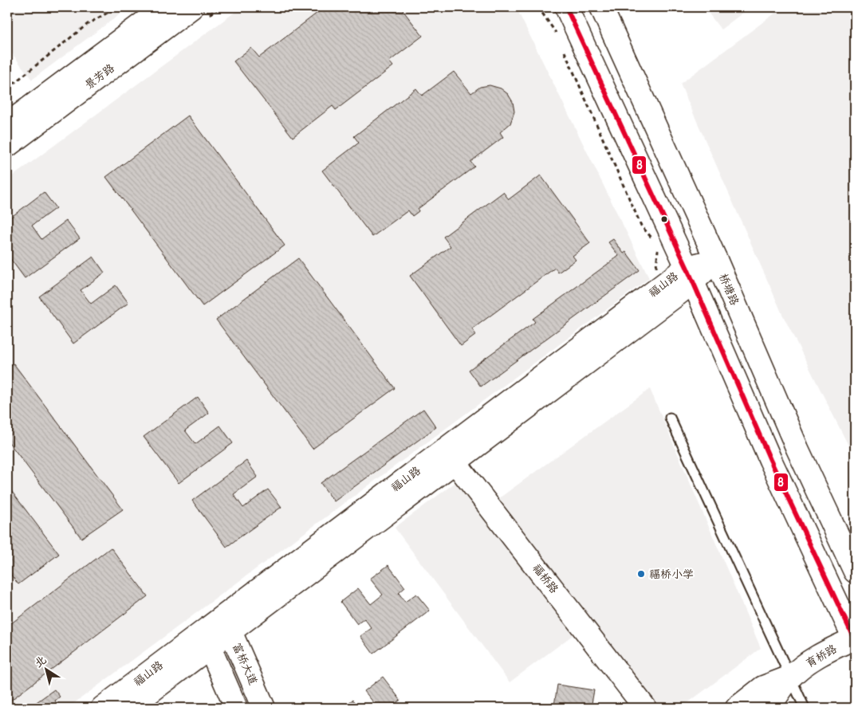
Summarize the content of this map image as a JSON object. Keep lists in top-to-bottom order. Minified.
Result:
{"streets":{"street":["景芳路","福山路","桥塘路","福桥路","育桥路","富桥大道"]},"crossings":[["福山路","桥塘路"],["福山路","福桥路"],["福山路","富桥大道"]],"places":["福桥小学"],"lines":["transit line 8"],"north":"top left"}
